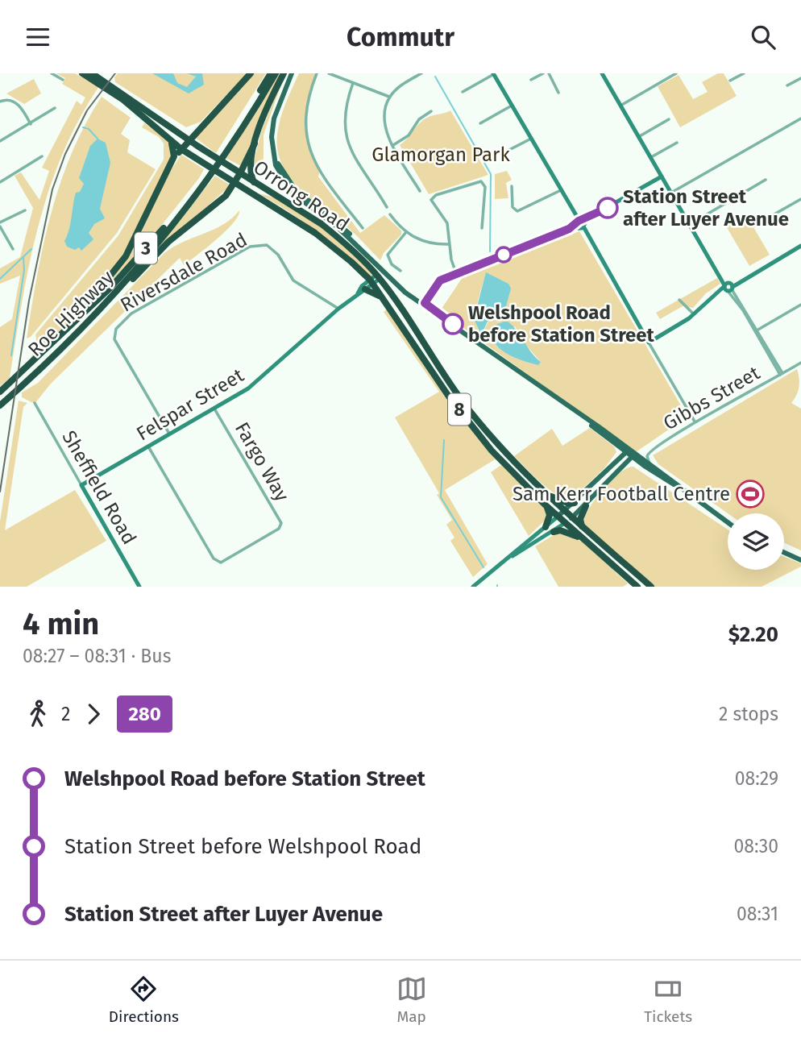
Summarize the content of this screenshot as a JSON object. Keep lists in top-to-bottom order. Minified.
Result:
{"streets":{"highway":["Orrong Road","3","Roe Highway","8"],"street":["Riversdale Road","Gibbs Street","Felspar Street","Fargo Way","Sheffield Road"]},"crossings":[["Orrong Road","Roe Highway"],["Orrong Road","Felspar Street"],["Orrong Road","8"],["Riversdale Road","Felspar Street"],["Roe Highway","8"],["Felspar Street","Fargo Way"],["Felspar Street","Sheffield Road"]],"parks":["Glamorgan Park"],"places":{"other":["Station Street after Luyer Avenue","Welshpool Road before Station Street"],"sports":["Sam Kerr Football Centre"]},"lines":["bus line 280"],"page":{"header":"Commutr","heading":["4 min","08:27 – 08:31 · Bus","$2.20"],"legs":["2","280","2 stops"],"list":[{"name":"Welshpool Road before Station Street","value":"08:29"},{"name":"Station Street before Welshpool Road","value":"08:30"},{"name":"Station Street after Luyer Avenue","value":"08:31"}],"tabs":["Directions","Map","Tickets"]}}
